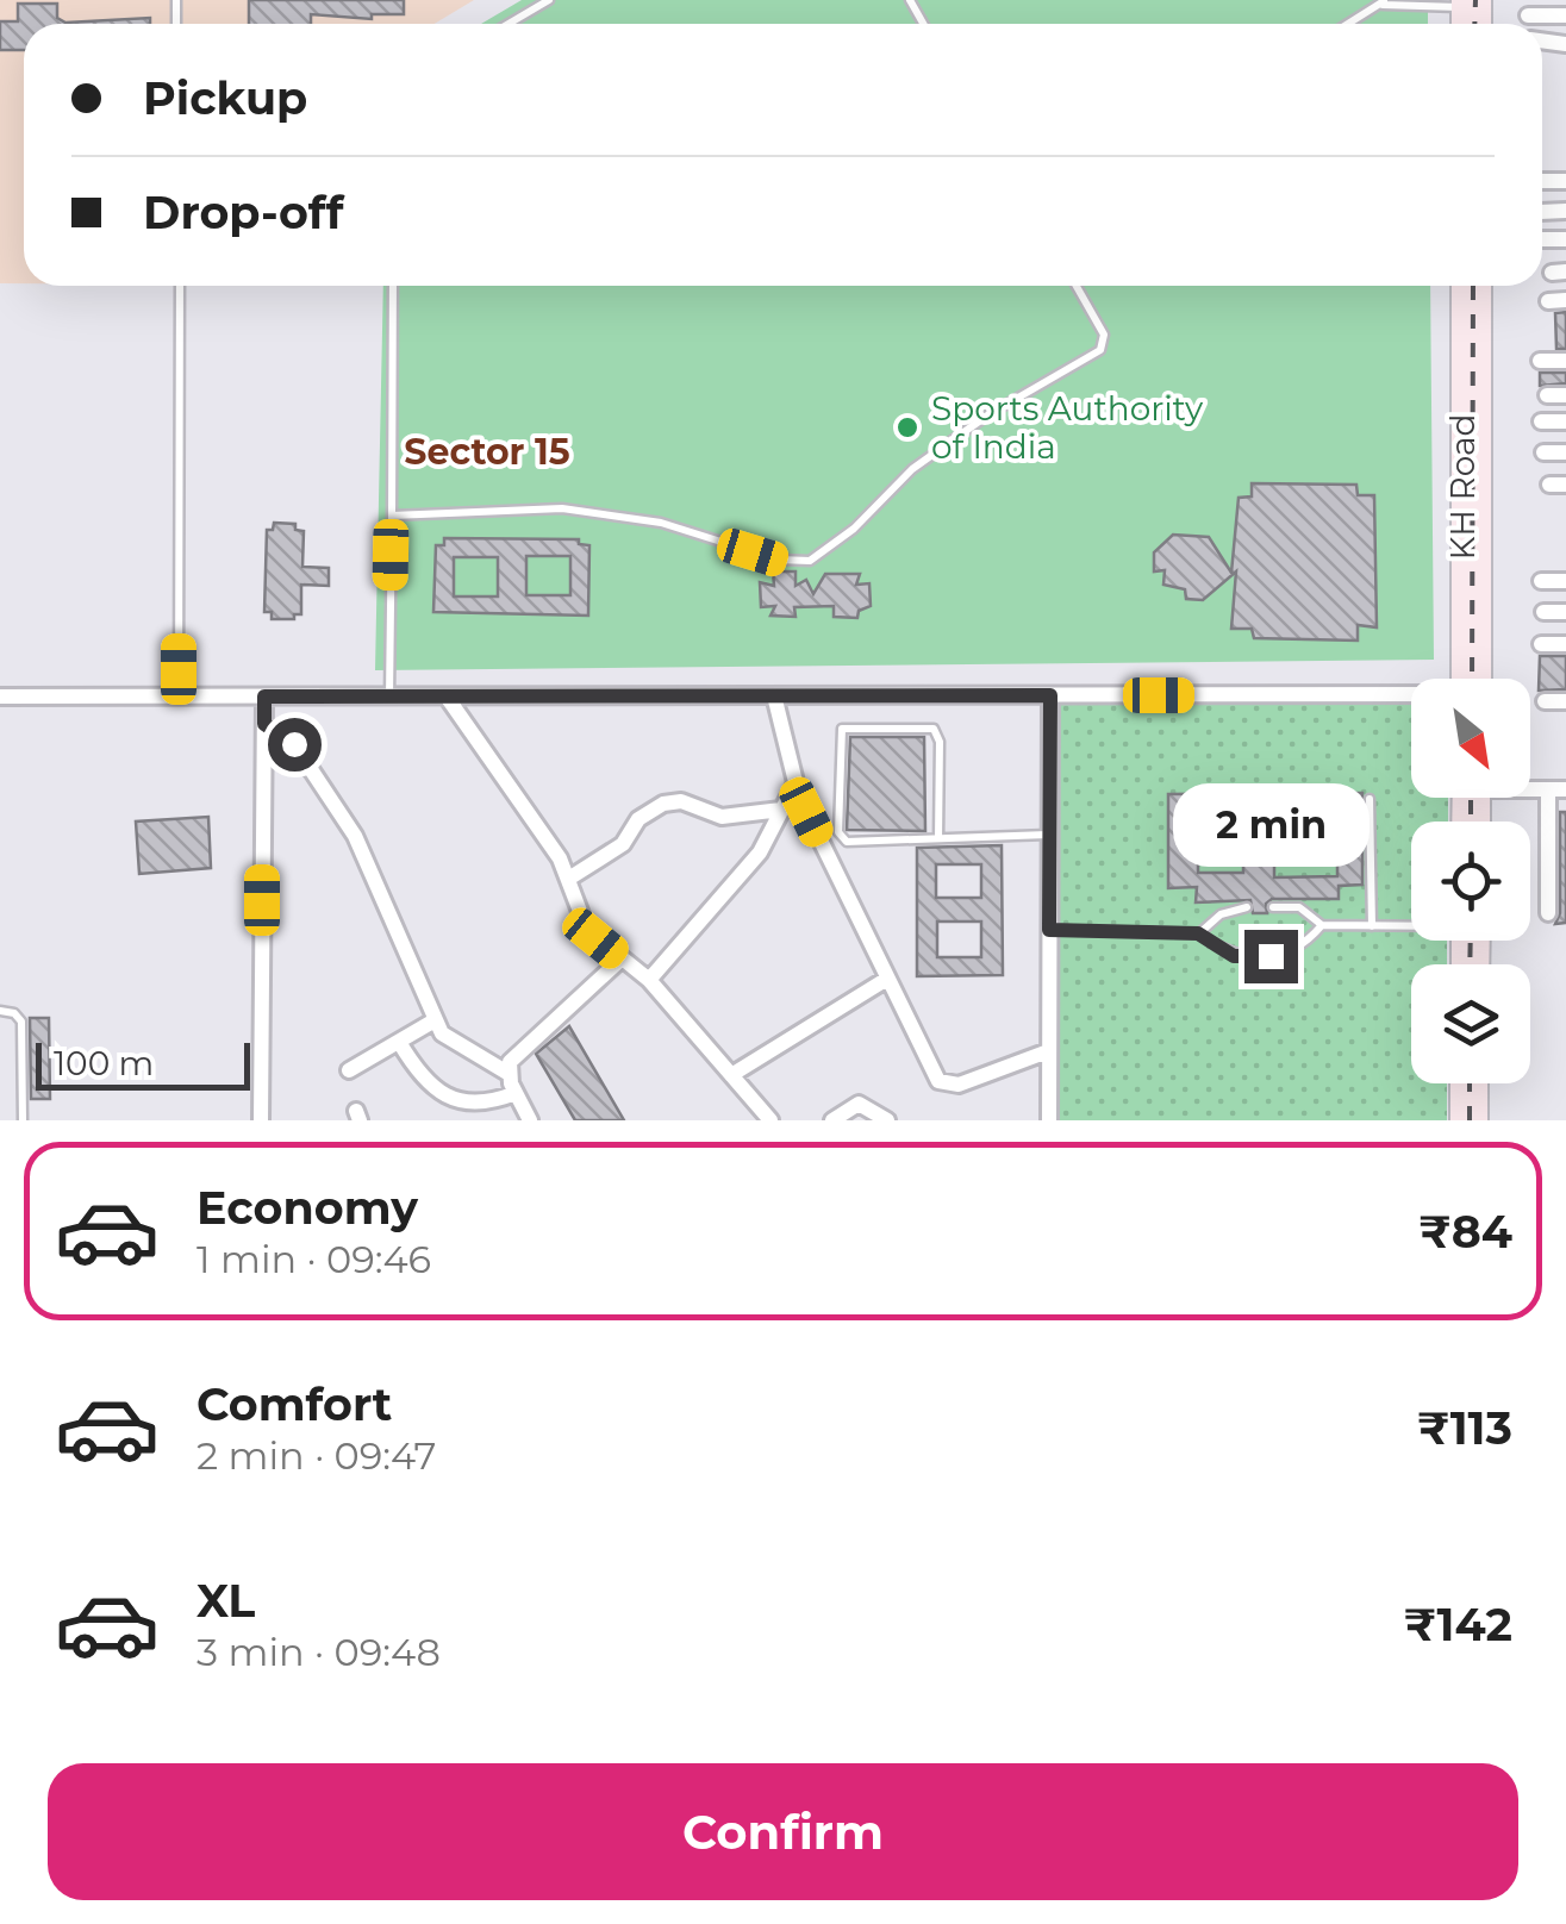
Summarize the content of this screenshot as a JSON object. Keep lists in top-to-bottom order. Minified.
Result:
{"streets":{"main road":["KH Road"]},"districts":["Sector 15"],"places":["Sports Authority of India"],"scale_bar":"100 m","north":"bottom right","page":{"banner":["Pickup","Drop-off"],"bubble":"2 min","scale":"100 m","list":[{"name":"Economy","note":"1 min · 09:46","value":"₹84"},{"name":"Comfort","note":"2 min · 09:47","value":"₹113"},{"name":"XL","note":"3 min · 09:48","value":"₹142"}],"buttons":"Confirm"}}
